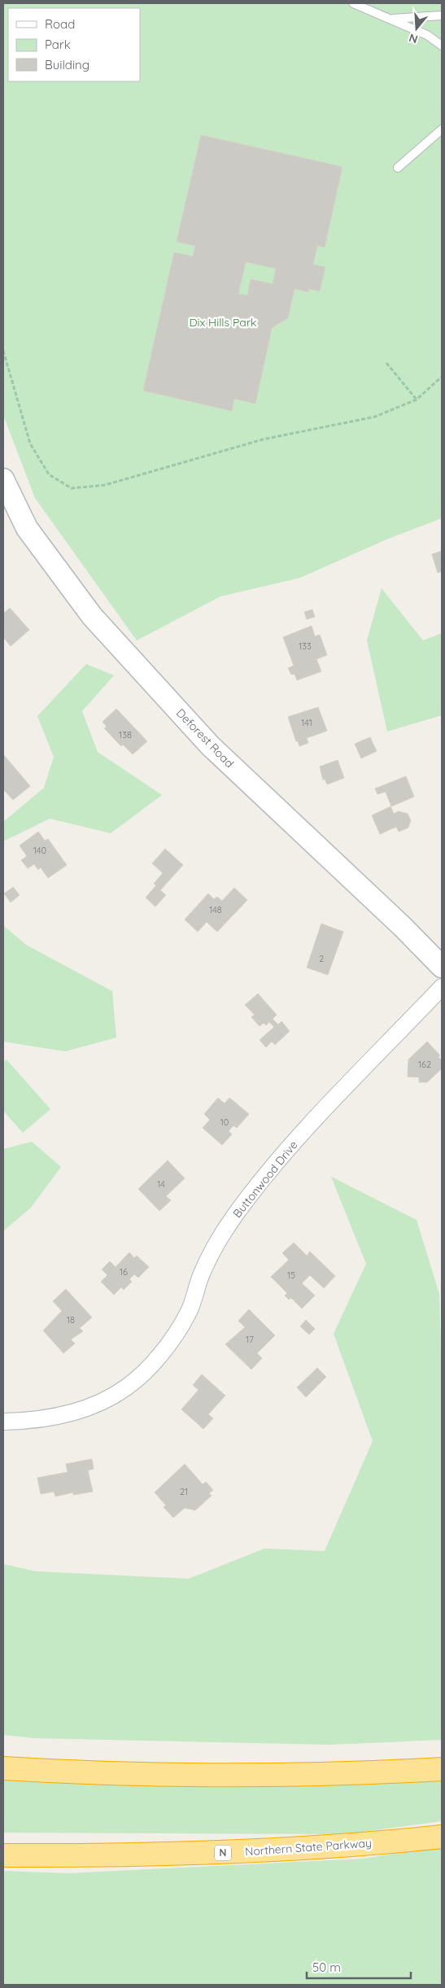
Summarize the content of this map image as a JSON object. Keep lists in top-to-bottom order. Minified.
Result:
{"streets":{"highway":["Northern State Parkway","N"],"street":["Deforest Road","Buttonwood Drive"]},"parks":["Dix Hills Park"],"house_numbers":["133","141","138","140","148","2","162","10","14","16","15","18","17","21"],"legend":["Road","Park","Building"],"scale_bar":"50 m","north":"bottom"}
